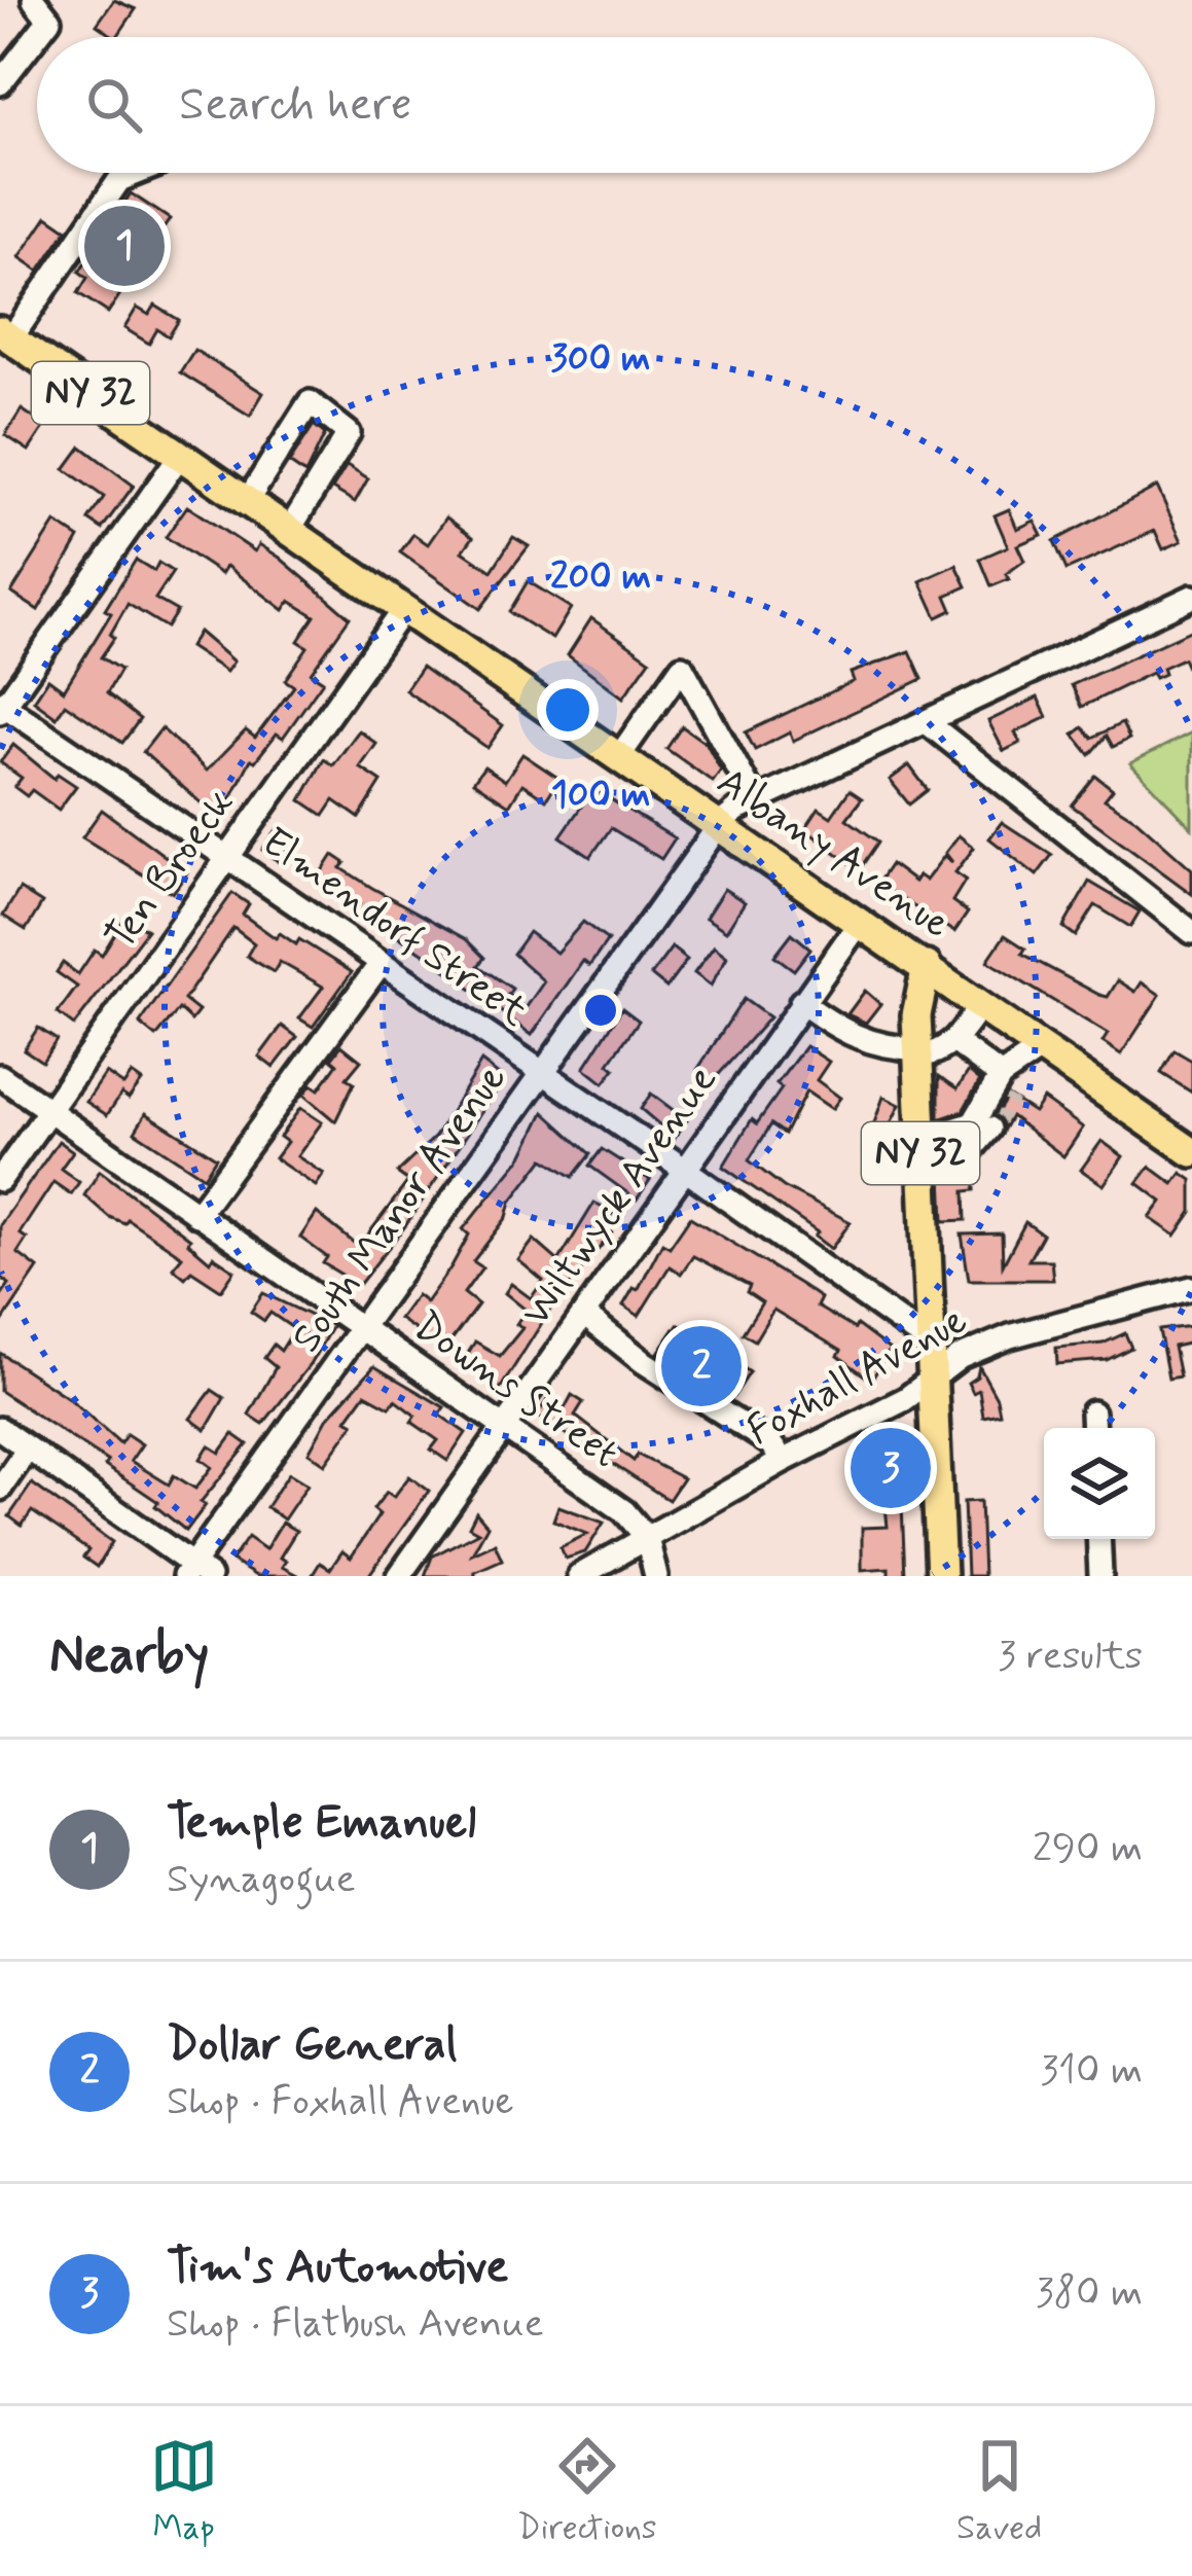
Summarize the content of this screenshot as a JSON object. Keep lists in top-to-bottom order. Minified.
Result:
{"streets":{"main road":["NY 32","Albany Avenue"],"street":["Ten Broeck","Elmendorf Street","Wiltwyck Avenue","South Manor Avenue","Foxhall Avenue","Downs Street"]},"crossings":[["NY 32","Albany Avenue"],["NY 32","Elmendorf Street"],["NY 32","Foxhall Avenue"],["Albany Avenue","Ten Broeck"],["Albany Avenue","Wiltwyck Avenue"],["Albany Avenue","South Manor Avenue"],["Ten Broeck","Elmendorf Street"],["Ten Broeck","Downs Street"],["Elmendorf Street","Wiltwyck Avenue"],["Elmendorf Street","South Manor Avenue"],["Wiltwyck Avenue","Downs Street"],["South Manor Avenue","Downs Street"],["Foxhall Avenue","Downs Street"]],"page":{"search":"Search here","pins":["1","2","3"],"heading":["Nearby","3 results"],"list":[{"mark":"1","name":"Temple Emanuel","note":"Synagogue","value":"290 m"},{"mark":"2","name":"Dollar General","note":"Shop · Foxhall Avenue","value":"310 m"},{"mark":"3","name":"Tim's Automotive","note":"Shop · Flatbush Avenue","value":"380 m"}],"nav":["Map","Directions","Saved"]},"rings":["300 m","200 m","100 m"]}
